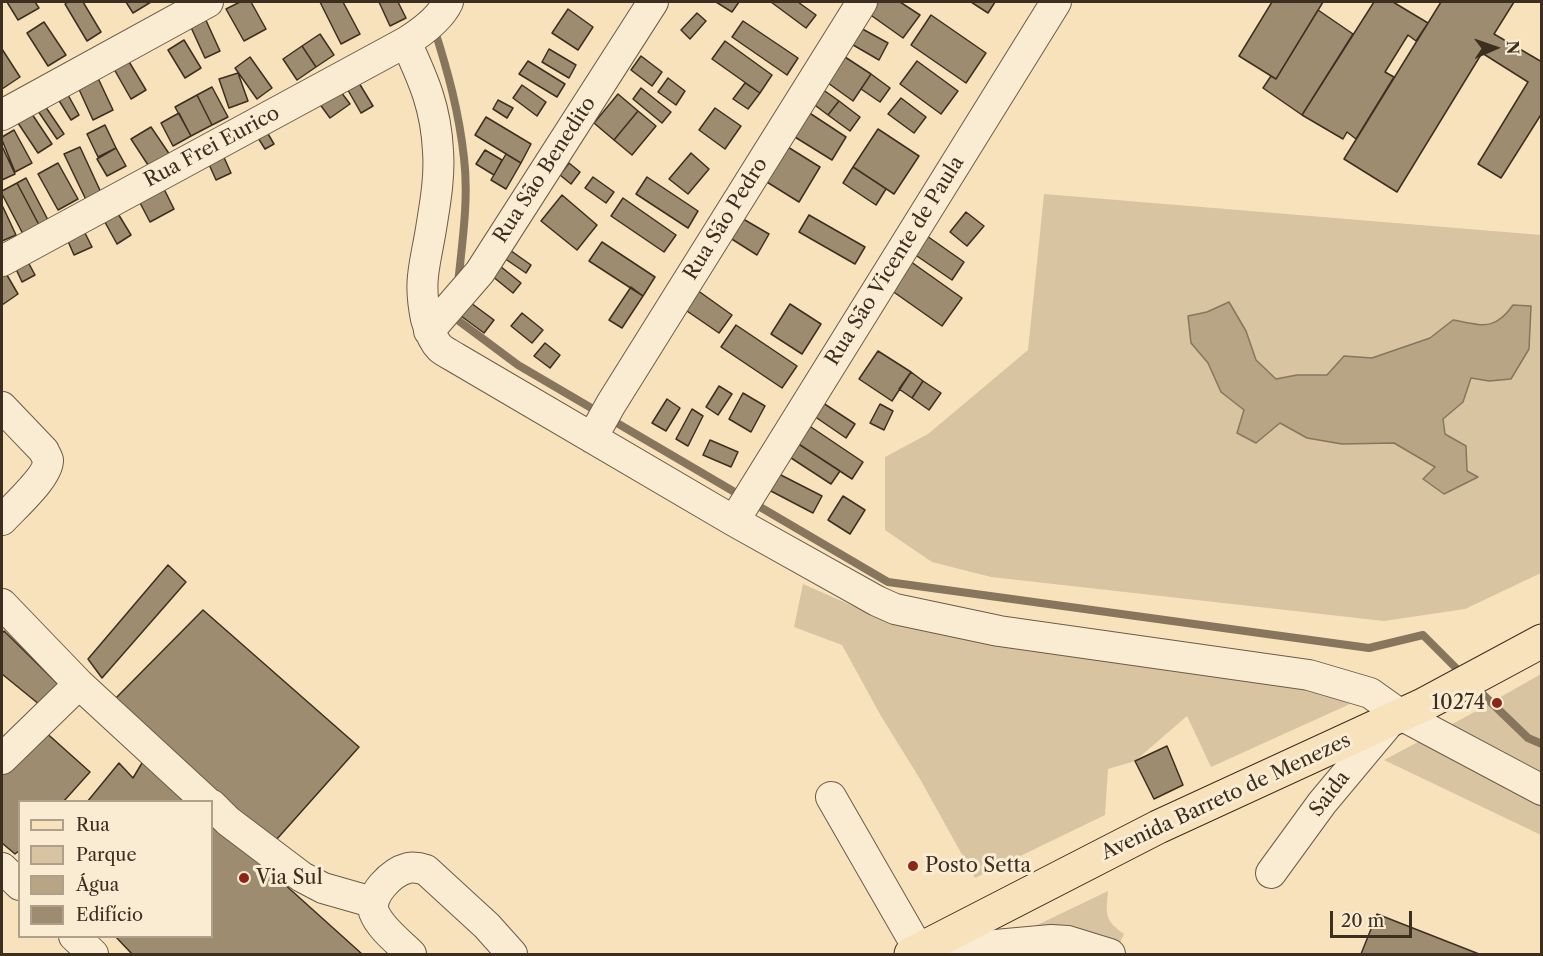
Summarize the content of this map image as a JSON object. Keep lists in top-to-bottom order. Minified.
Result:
{"streets":{"main road":["Avenida Barreto de Menezes"],"street":["Rua Frei Eurico","Rua São Benedito","Rua São Pedro","Rua São Vicente de Paula","Saida"]},"crossings":[["Saida","Avenida Barreto de Menezes"]],"places":["10274","Posto Setta","Via Sul"],"legend":["Rua","Parque","Água","Edifício"],"scale_bar":"20 m","north":"right"}
